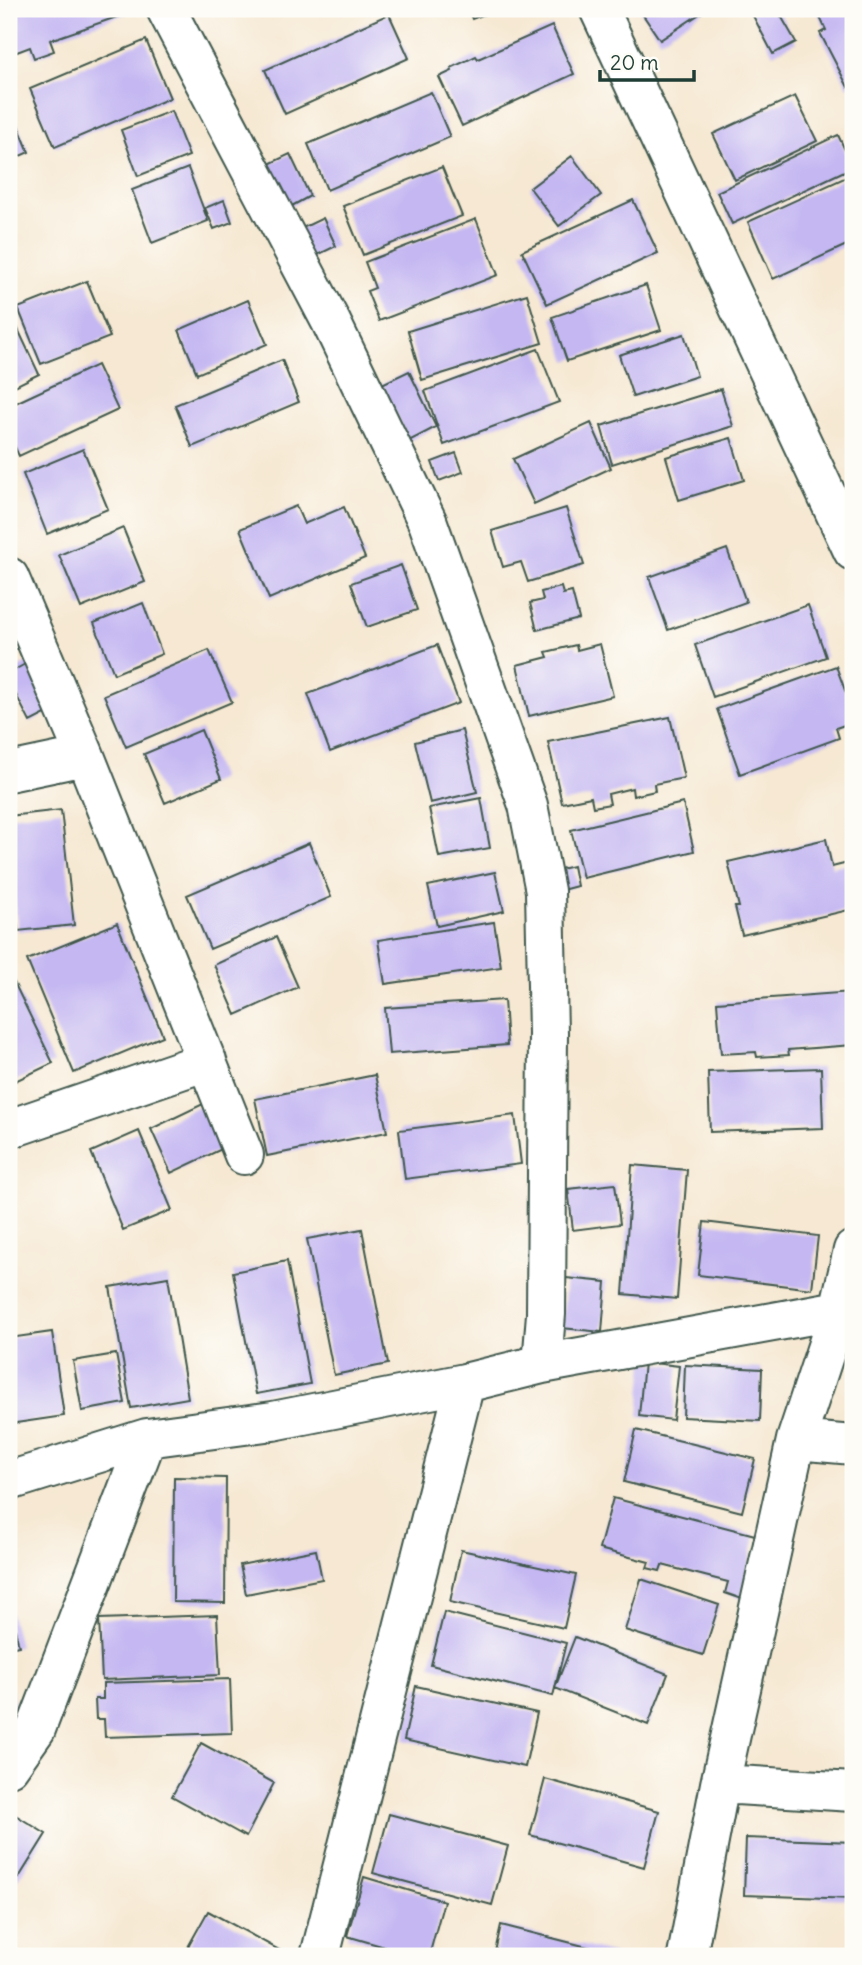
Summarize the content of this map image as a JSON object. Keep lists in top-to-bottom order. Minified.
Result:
{"scale_bar":"20 m"}
